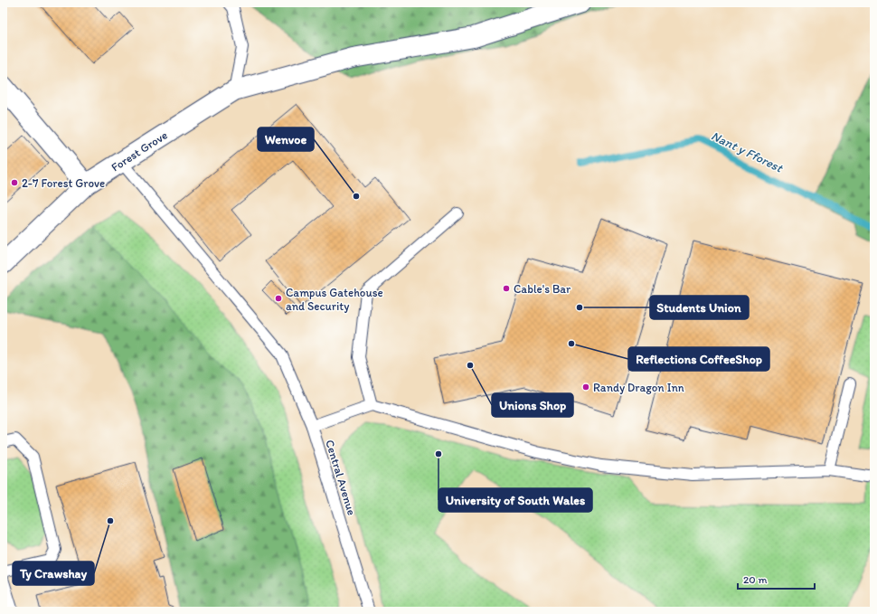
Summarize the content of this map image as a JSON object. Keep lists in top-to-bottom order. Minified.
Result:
{"streets":{"street":["Forest Grove"],"lane":["Central Avenue"]},"crossings":[["Forest Grove","Central Avenue"]],"water":["Nant y Fforest"],"places":["2-7 Forest Grove","Wenvoe","Cable's Bar","Campus Gatehouse and Security","Students Union","Reflections CoffeeShop","Unions Shop","Randy Dragon Inn","University of South Wales","Ty Crawshay"],"scale_bar":"20 m"}
